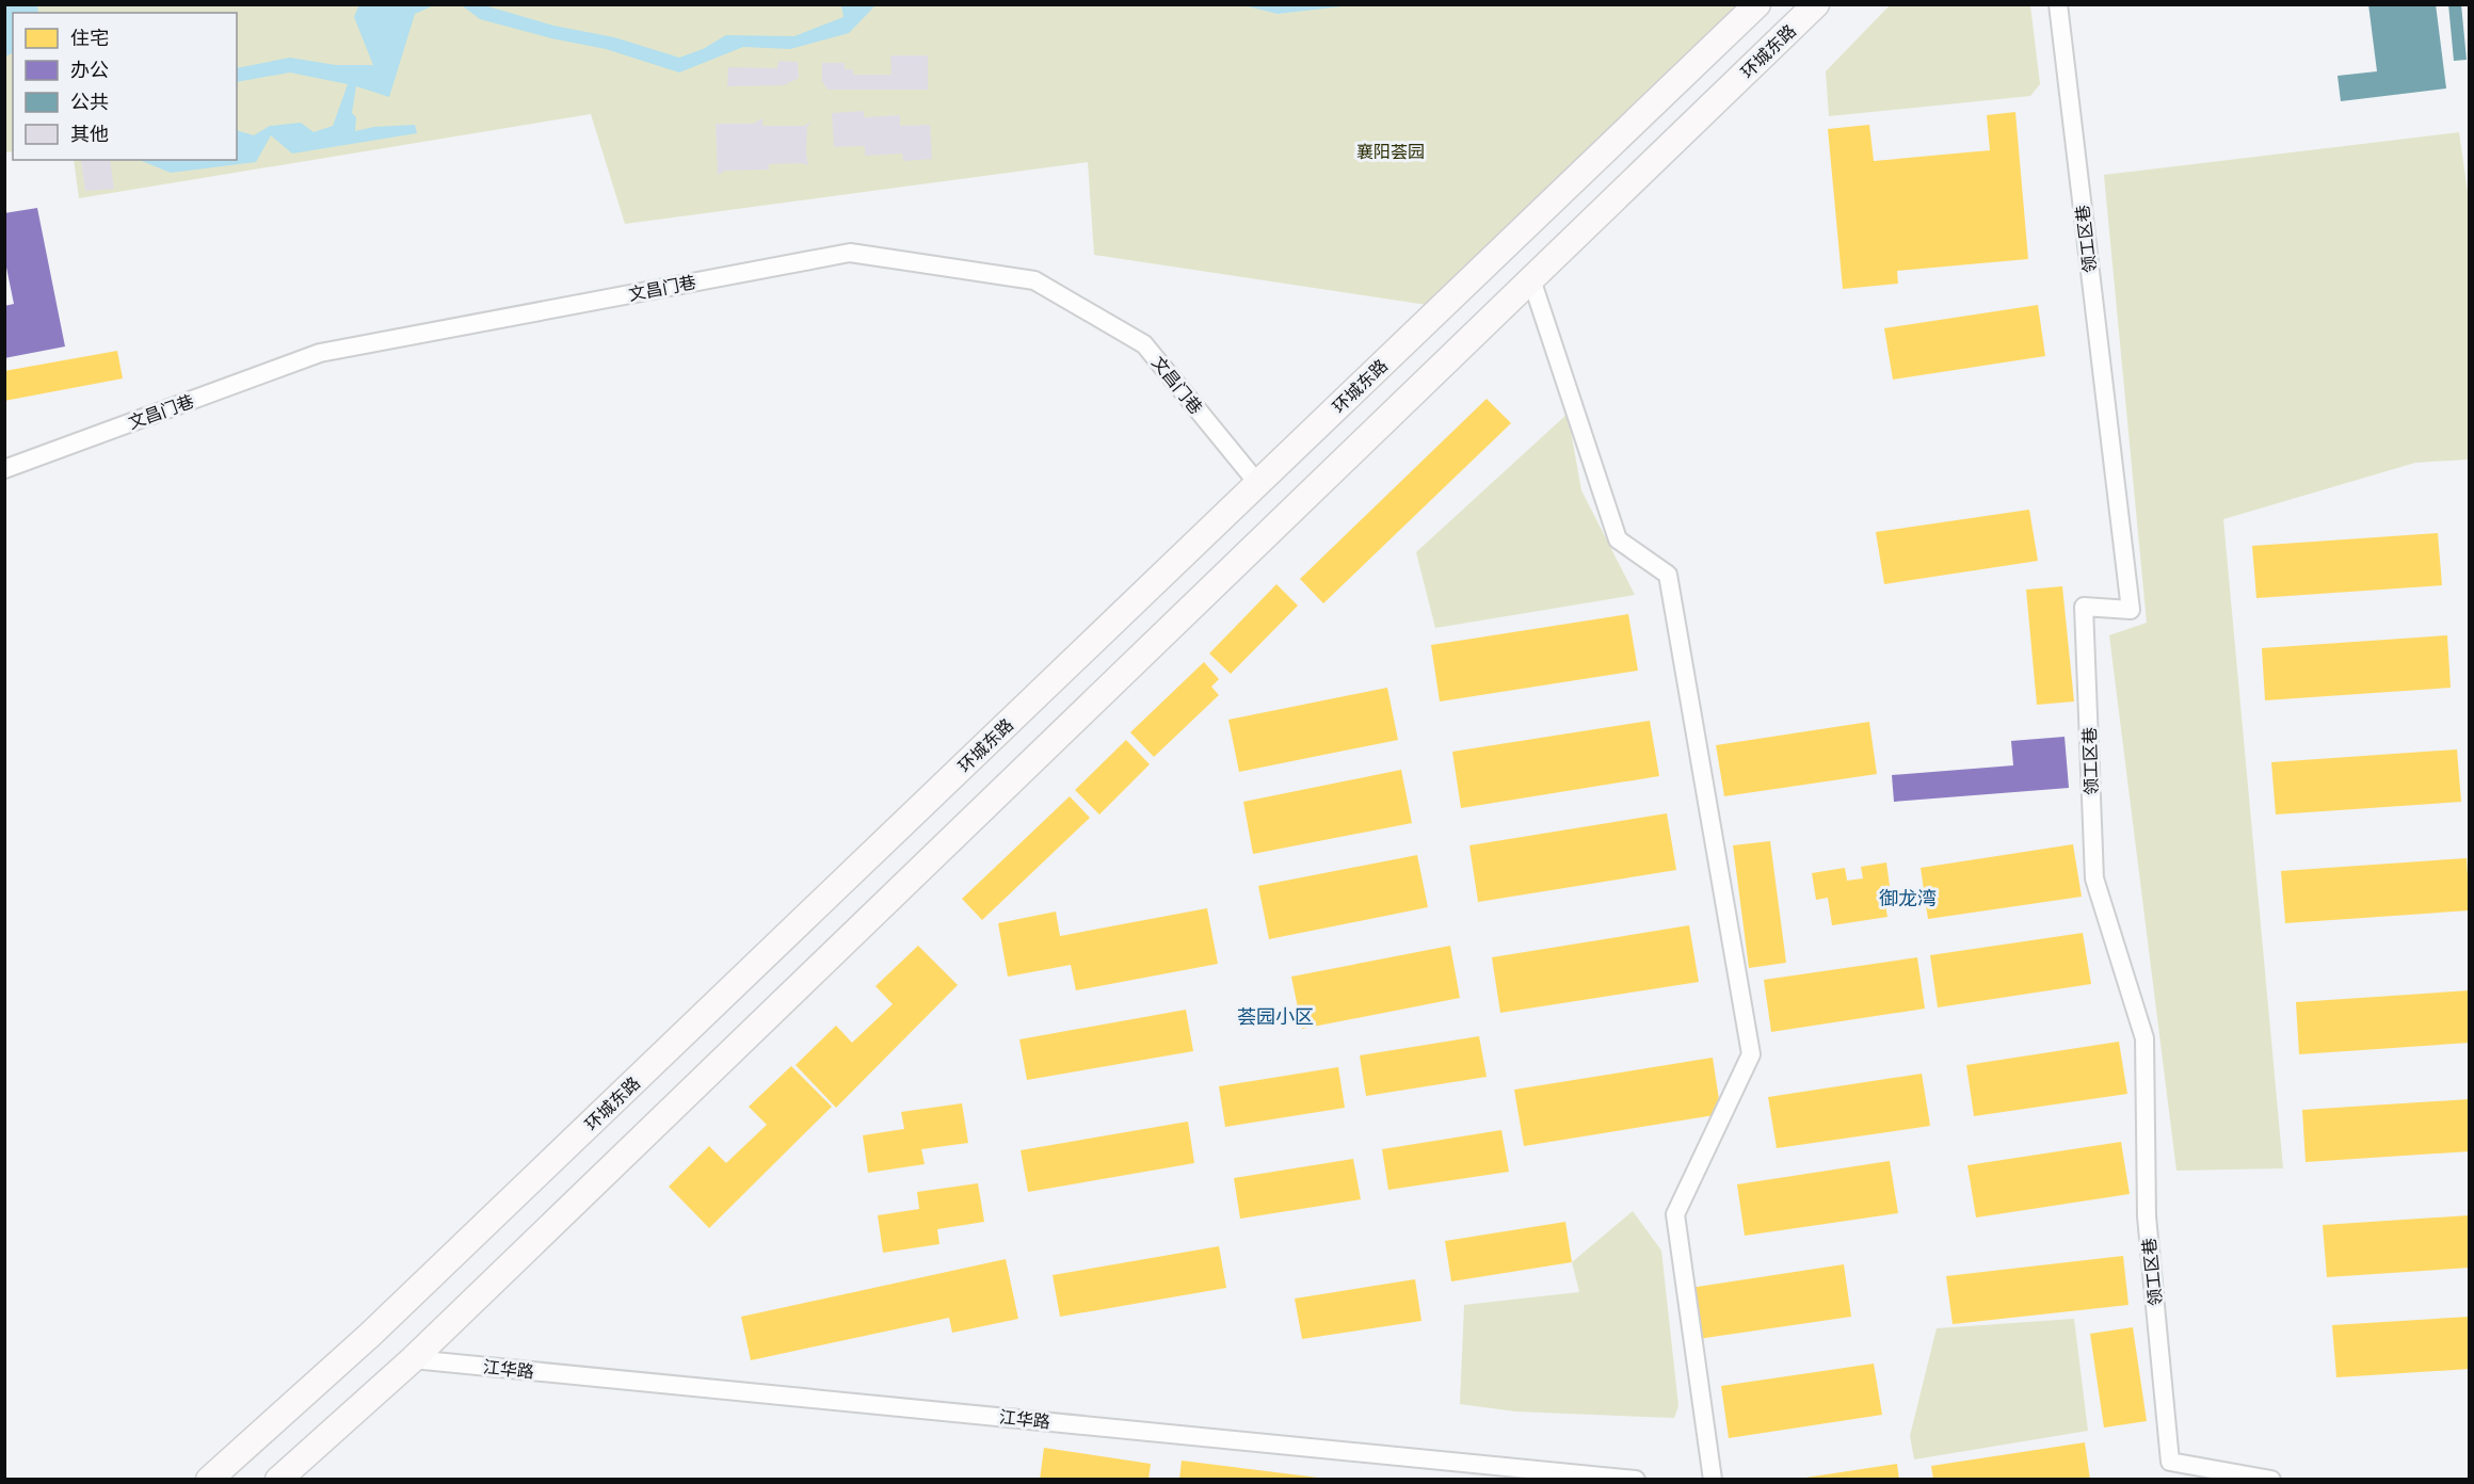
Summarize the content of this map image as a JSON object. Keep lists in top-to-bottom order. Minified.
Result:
{"streets":{"main road":["环城东路"],"street":["领工区巷","文昌门巷","江华路"]},"crossings":[["环城东路","文昌门巷"],["环城东路","江华路"]],"districts":["御龙湾","荟园小区"],"parks":["襄阳荟园"],"legend":["住宅","办公","公共","其他"]}
